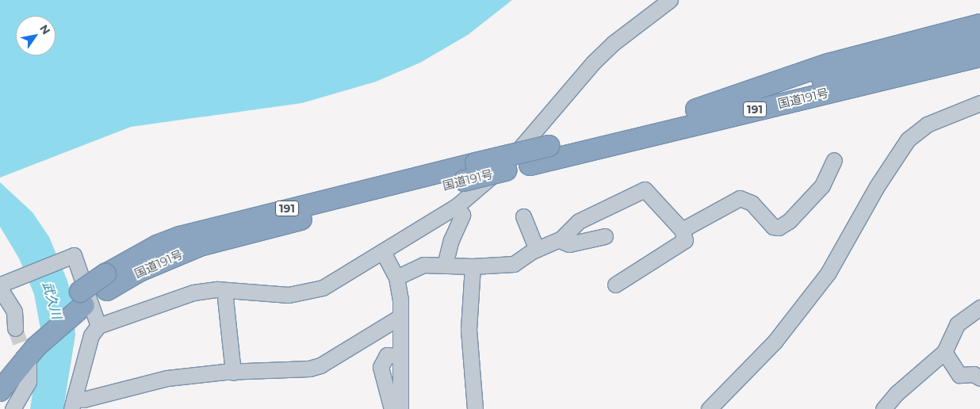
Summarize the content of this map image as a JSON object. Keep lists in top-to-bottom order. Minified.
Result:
{"streets":{"highway":["国道191号","191"]},"water":["武久川"],"north":"top right"}
